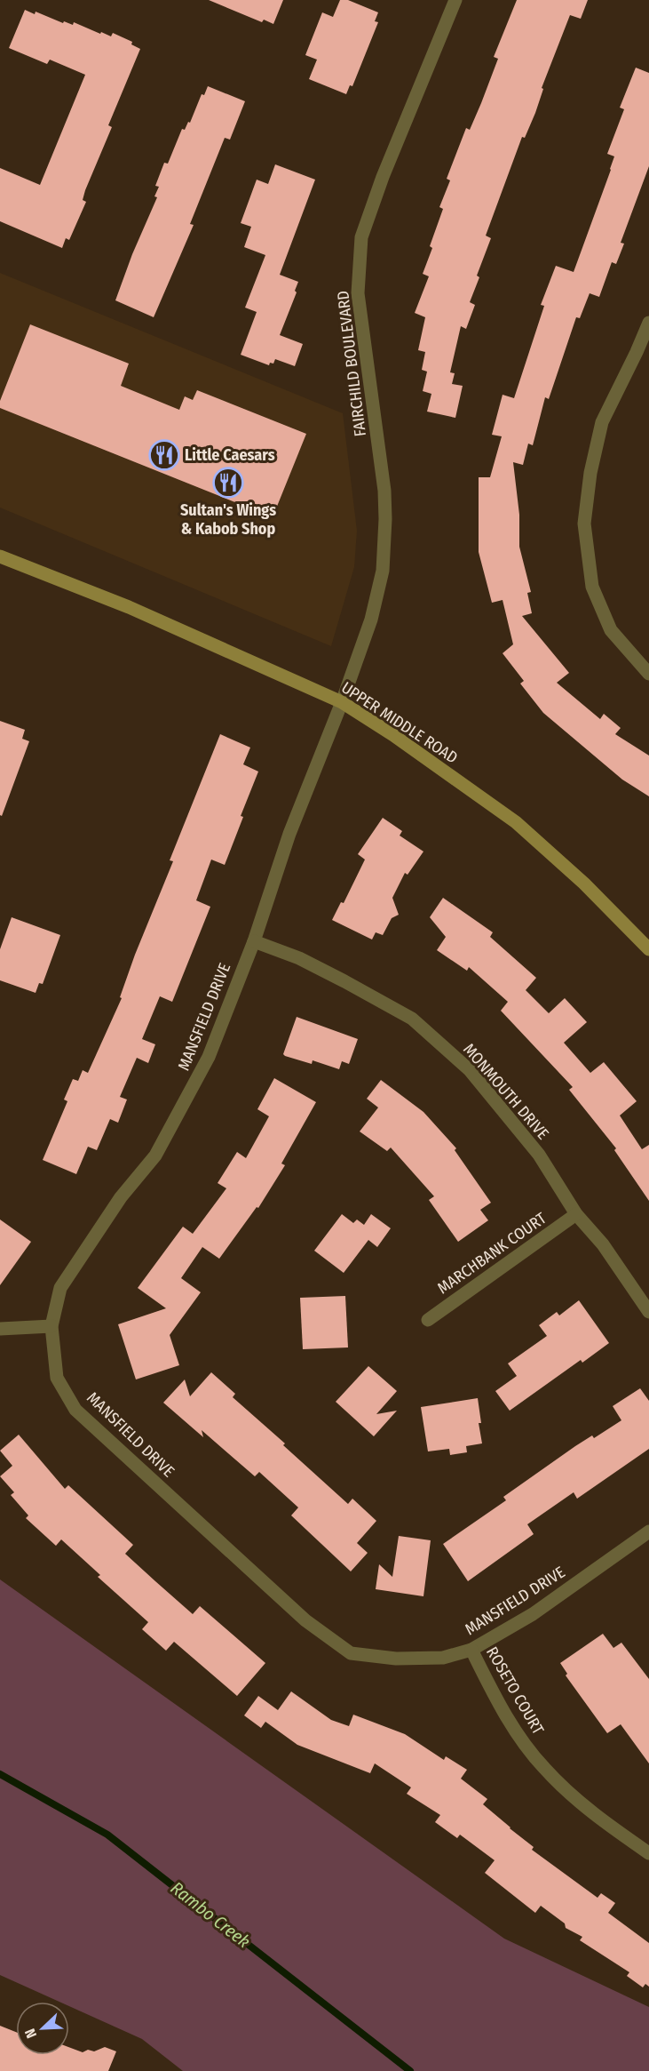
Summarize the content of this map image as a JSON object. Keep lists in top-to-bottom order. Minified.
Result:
{"streets":{"street":["FAIRCHILD BOULEVARD","UPPER MIDDLE ROAD","MANSFIELD DRIVE","MONMOUTH DRIVE","MARCHBANK COURT","ROSETO COURT"]},"crossings":[["FAIRCHILD BOULEVARD","UPPER MIDDLE ROAD"],["FAIRCHILD BOULEVARD","MANSFIELD DRIVE"],["UPPER MIDDLE ROAD","MANSFIELD DRIVE"],["MANSFIELD DRIVE","MONMOUTH DRIVE"],["MANSFIELD DRIVE","ROSETO COURT"],["MONMOUTH DRIVE","MARCHBANK COURT"]],"water":["Rambo Creek"],"places":{"restaurant":["Little Caesars","Sultan's Wings & Kabob Shop"]},"north":"bottom left"}
